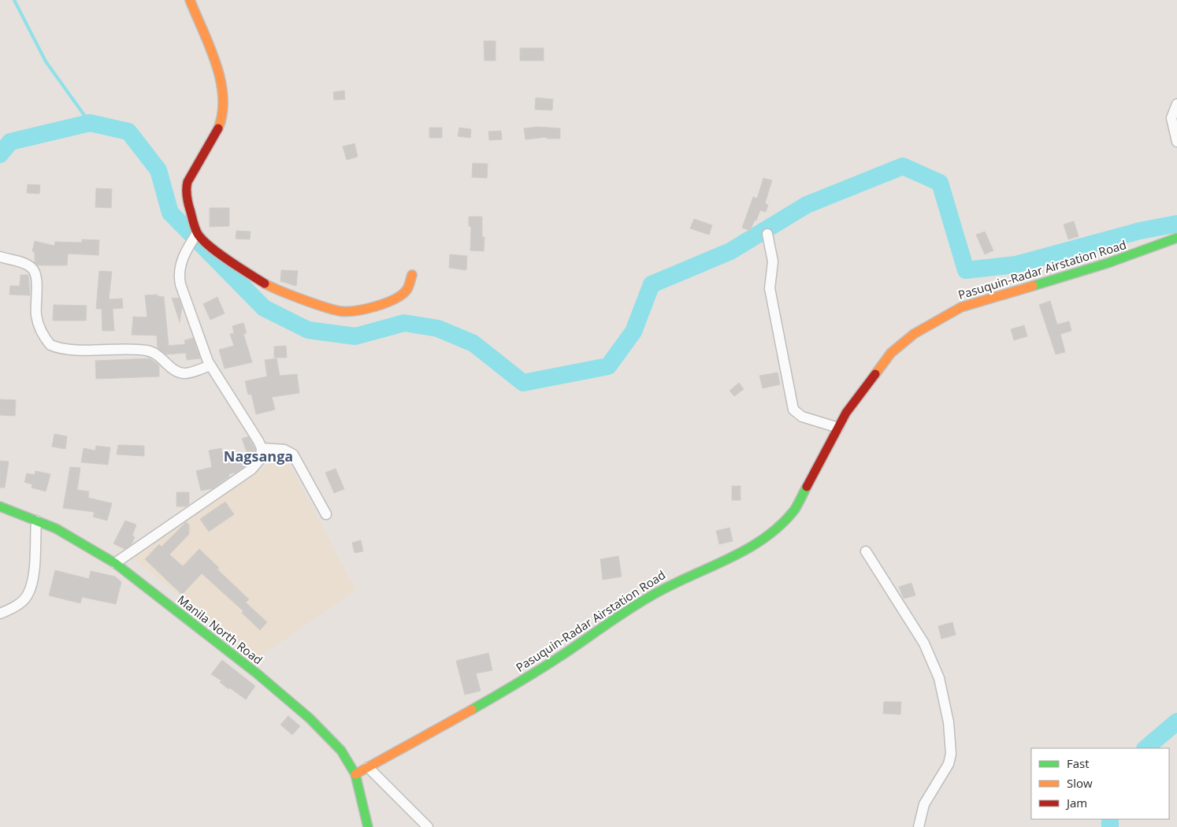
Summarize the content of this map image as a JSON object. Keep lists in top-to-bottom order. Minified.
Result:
{"streets":{"main road":["Pasuquin-Radar Airstation Road","Manila North Road"]},"crossings":[["Pasuquin-Radar Airstation Road","Manila North Road"]],"districts":["Nagsanga"],"legend":["Fast","Slow","Jam"]}
